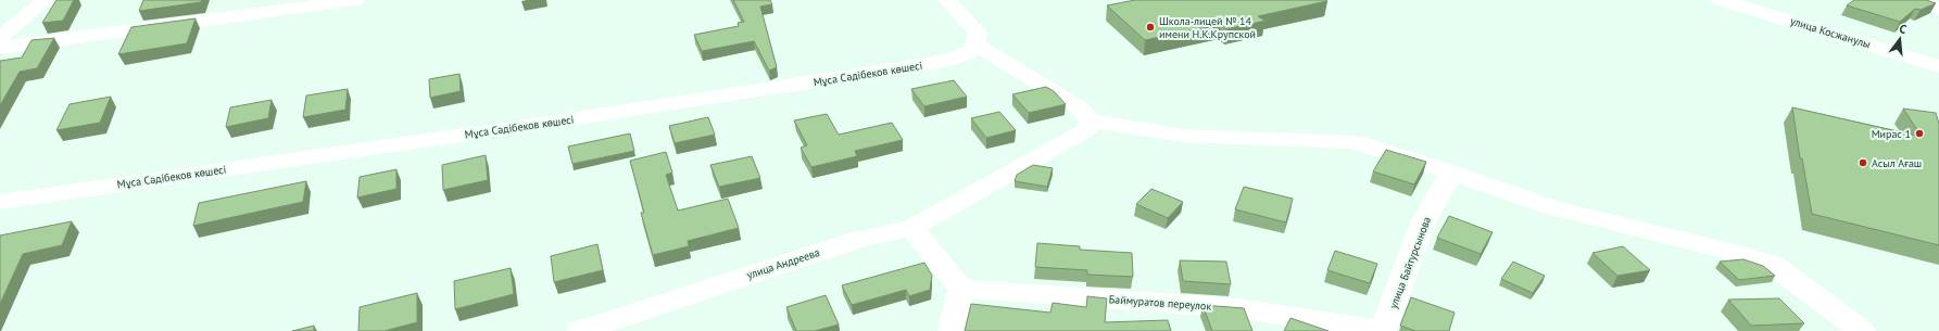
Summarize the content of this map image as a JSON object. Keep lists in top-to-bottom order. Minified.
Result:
{"streets":{"street":["улица Косжанулы","Мұса Сәдібеков көшесі","улица Байтурсынова","улица Андреева","Баймуратов переулок"]},"crossings":[["улица Байтурсынова","Баймуратов переулок"]],"places":["Школа-лицей № 14 имени Н.К.Крупской","Мирас 1","Асыл Ағаш"],"north":"top"}
